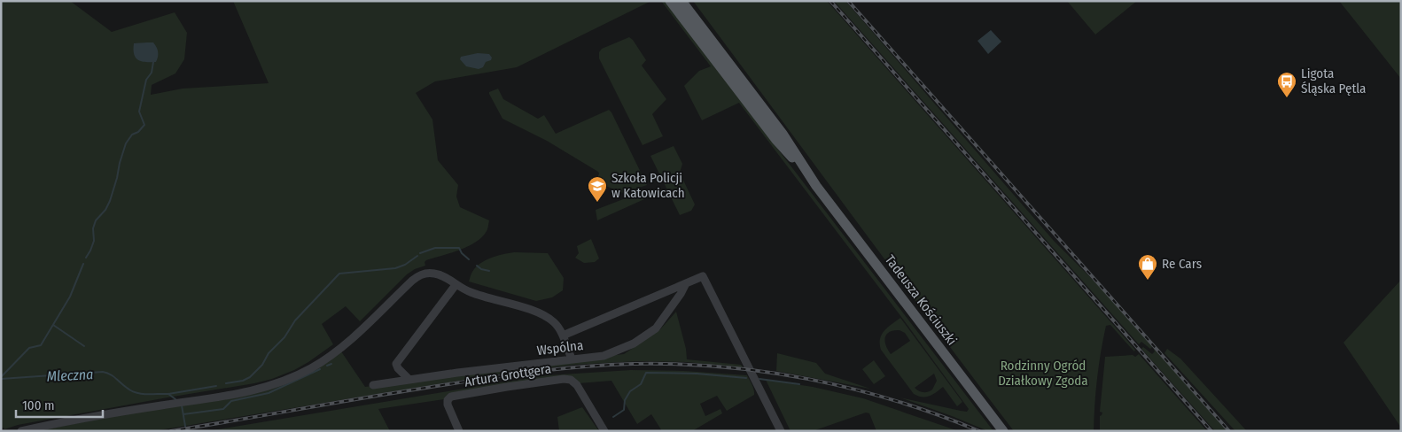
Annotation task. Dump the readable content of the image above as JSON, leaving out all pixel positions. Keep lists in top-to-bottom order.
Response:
{
  "streets": {
    "main road": ["Tadeusza Kościuszki"],
    "street": ["Wspólna", "Artura Grottgera"]
  },
  "water": ["Mleczna"],
  "parks": ["Rodzinny Ogród Działkowy Zgoda"],
  "places": {
    "bus stop": ["Ligota Śląska Pętla"],
    "school or university": ["Szkoła Policji w Katowicach"],
    "shop": ["Re Cars"]
  },
  "scale_bar": "100 m"
}
